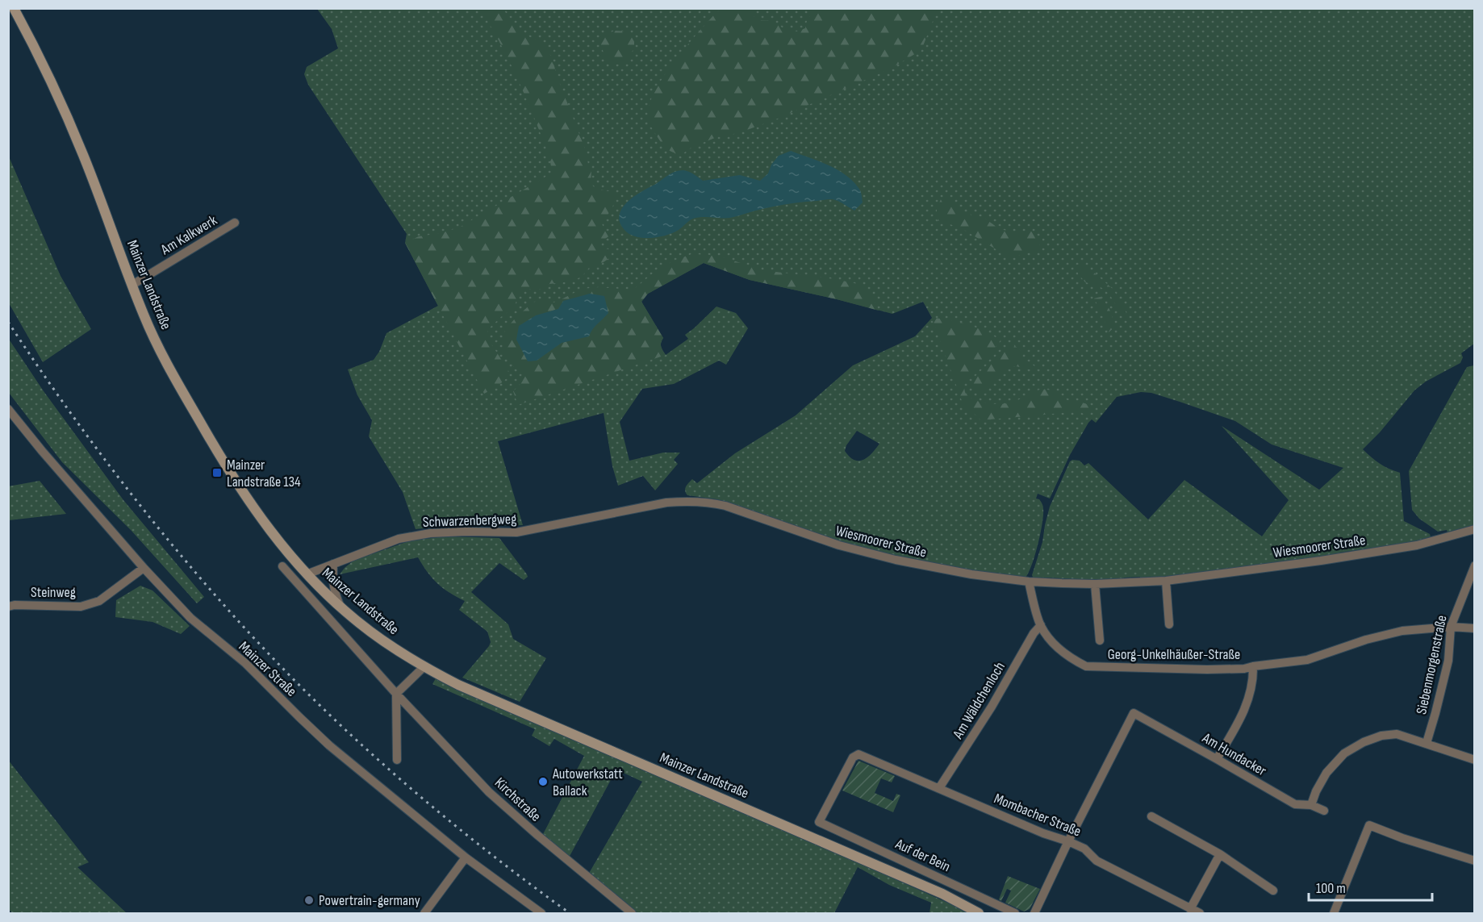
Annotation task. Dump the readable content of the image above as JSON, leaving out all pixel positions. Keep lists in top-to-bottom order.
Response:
{
  "streets": {
    "main road": ["Mainzer Landstraße"],
    "street": [
      "Am Kalkwerk",
      "Schwarzenbergweg",
      "Wiesmoorer Straße",
      "Steinweg",
      "Georg-Unkelhäußer-Straße",
      "Siebenmorgenstraße",
      "Mainzer Straße",
      "Am Wäldchenloch",
      "Am Hundacker",
      "Kirchstraße",
      "Mombacher Straße",
      "Auf der Bein"
    ]
  },
  "crossings": [
    ["Am Kalkwerk", "Mainzer Landstraße"],
    ["Mainzer Landstraße", "Schwarzenbergweg"],
    ["Schwarzenbergweg", "Wiesmoorer Straße"],
    ["Wiesmoorer Straße", "Georg-Unkelhäußer-Straße"],
    ["Steinweg", "Mainzer Straße"],
    ["Georg-Unkelhäußer-Straße", "Siebenmorgenstraße"],
    ["Georg-Unkelhäußer-Straße", "Am Wäldchenloch"],
    ["Am Wäldchenloch", "Mombacher Straße"],
    ["Am Hundacker", "Mombacher Straße"],
    ["Mombacher Straße", "Auf der Bein"]
  ],
  "places": {
    "transit": ["Mainzer Landstraße 134"],
    "other": ["Autowerkstatt Ballack", "Powertrain-germany"]
  },
  "scale_bar": "100 m"
}
